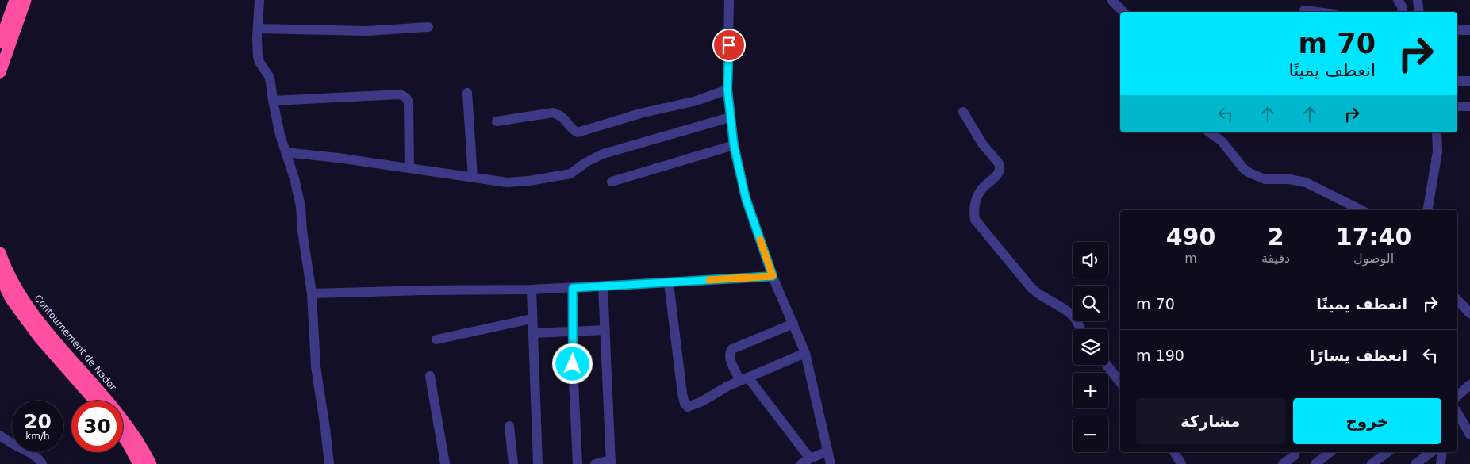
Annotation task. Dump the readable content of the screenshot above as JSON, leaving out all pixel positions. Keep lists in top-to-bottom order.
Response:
{
  "streets": {
    "highway": ["Contournement de Nador"]
  },
  "page": {
    "turn": ["70 m", "انعطف يمينًا"],
    "eta": [
      "17:40",
      "الوصول",
      "2",
      "دقيقة",
      "490",
      "m"
    ],
    "map_buttons": ["+", "−"],
    "list": [
      {
        "name": "انعطف يمينًا",
        "value": "70 m"
      },
      {
        "name": "انعطف يسارًا",
        "value": "190 m"
      }
    ],
    "buttons": ["خروج", "مشاركة"],
    "speed": "20 km/h",
    "limit": "30"
  }
}
